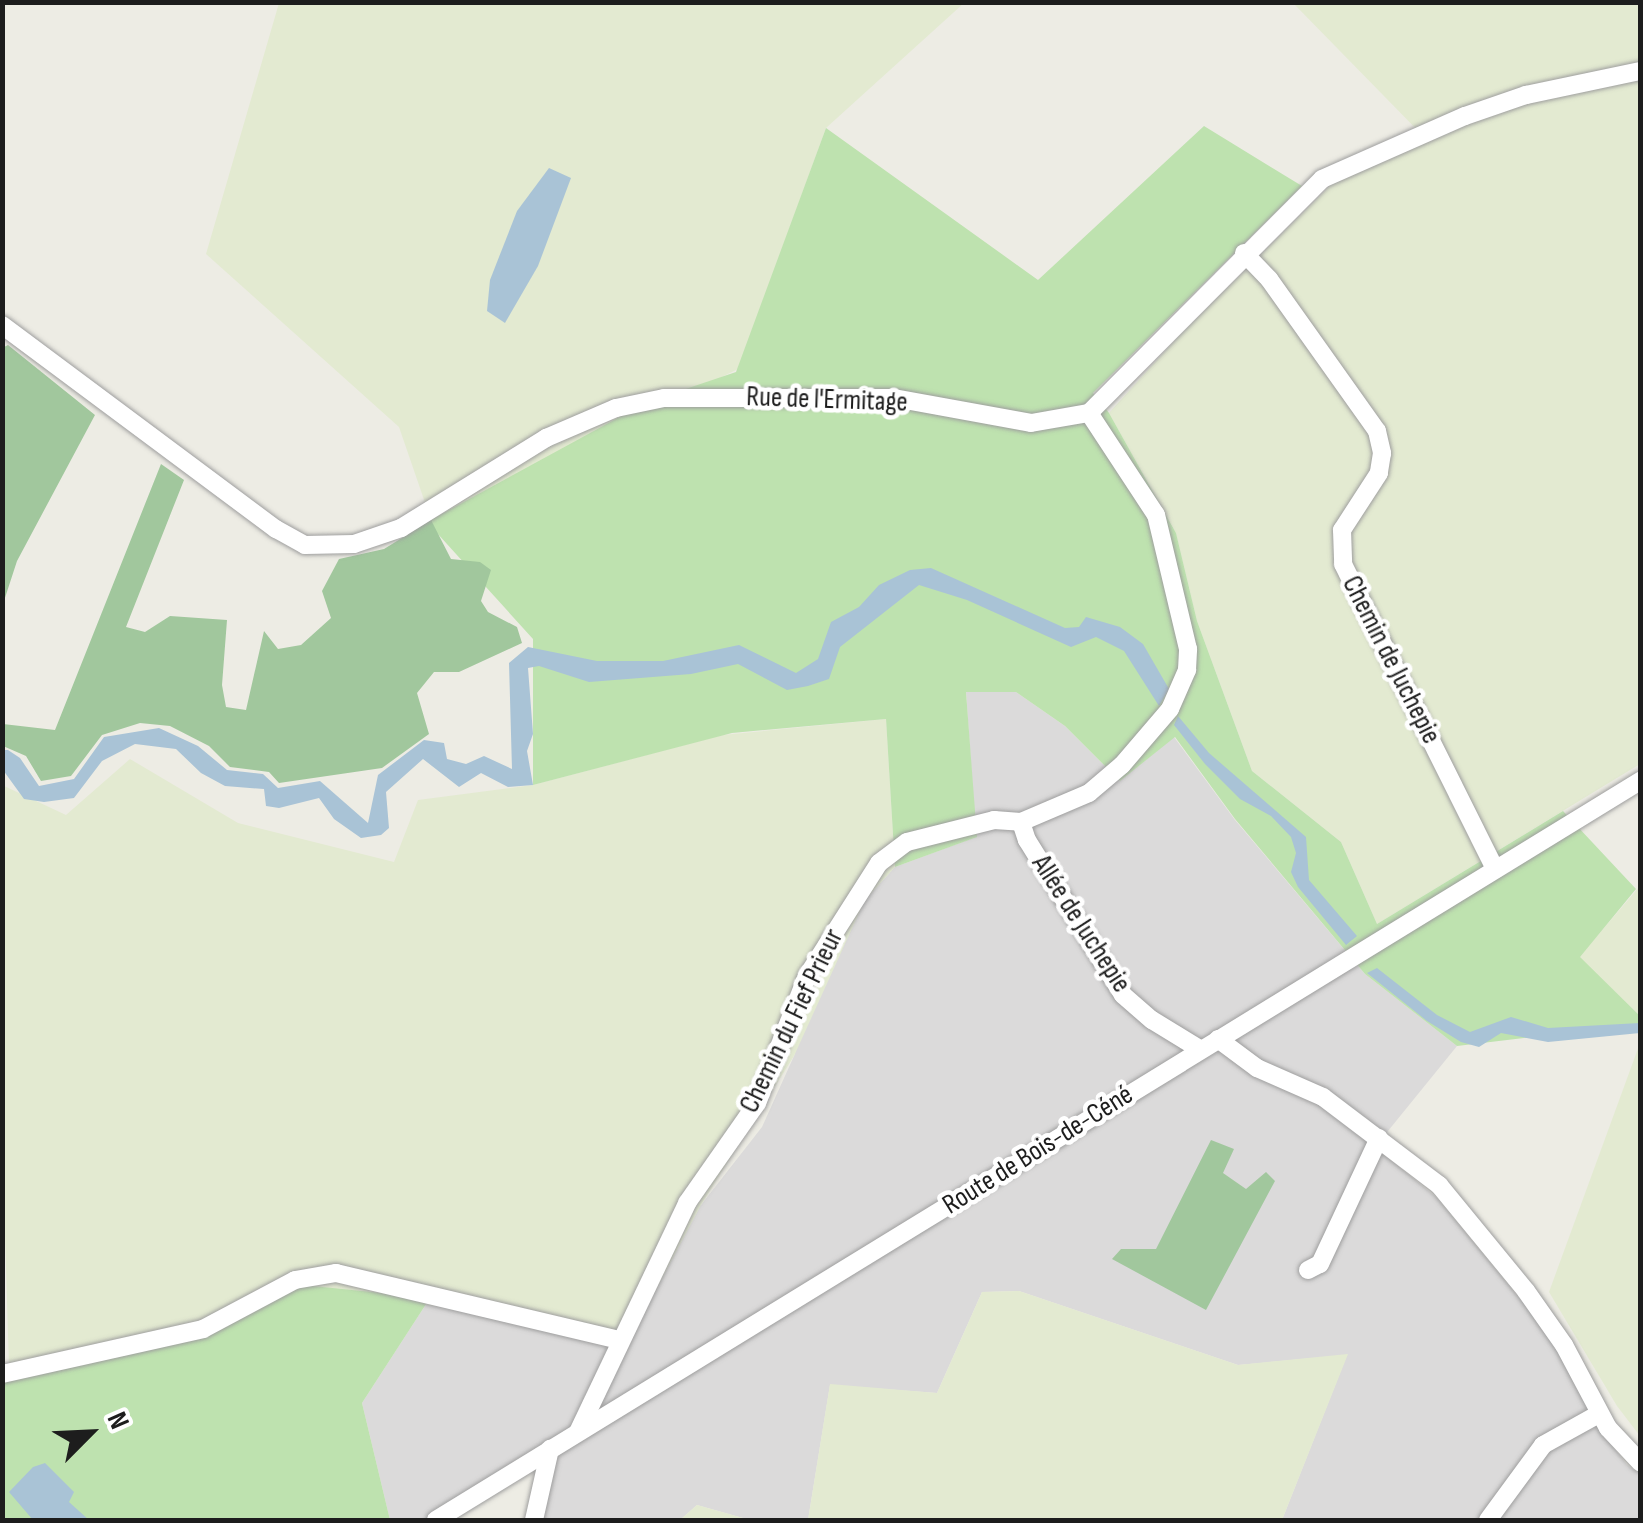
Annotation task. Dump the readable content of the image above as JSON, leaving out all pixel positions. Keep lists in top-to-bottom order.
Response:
{
  "streets": {
    "street": [
      "Rue de l'Ermitage",
      "Chemin de Juchepie",
      "Allée de Juchepie",
      "Chemin du Fief Prieur",
      "Route de Bois-de-Céné"
    ]
  },
  "crossings": [
    ["Rue de l'Ermitage", "Chemin du Fief Prieur"],
    ["Chemin de Juchepie", "Route de Bois-de-Céné"],
    ["Allée de Juchepie", "Chemin du Fief Prieur"],
    ["Allée de Juchepie", "Route de Bois-de-Céné"],
    ["Chemin du Fief Prieur", "Route de Bois-de-Céné"]
  ],
  "north": "top right"
}
